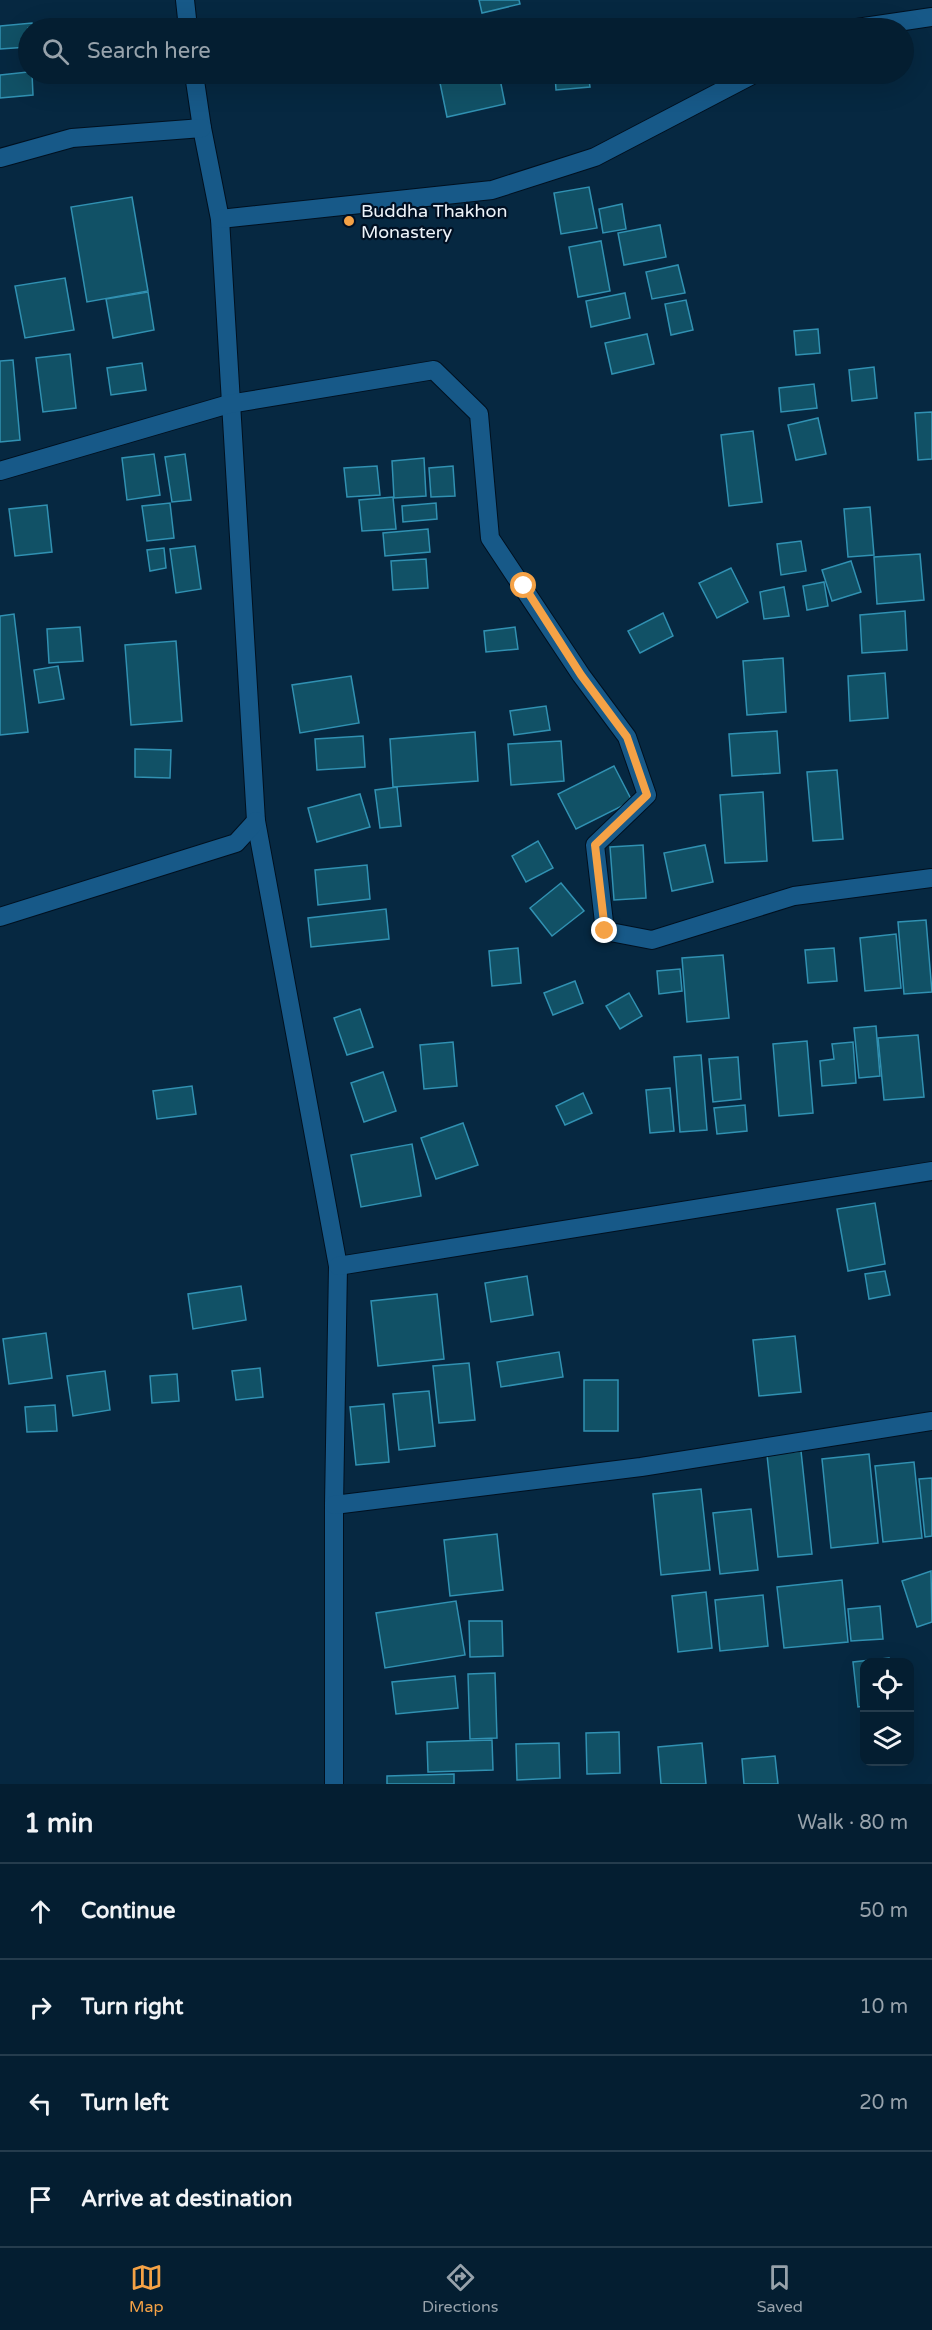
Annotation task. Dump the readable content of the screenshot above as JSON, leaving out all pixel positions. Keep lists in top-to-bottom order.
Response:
{
  "places": ["Buddha Thakhon Monastery"],
  "page": {
    "search": "Search here",
    "heading": ["1 min", "Walk · 80 m"],
    "list": [
      ["Continue", "50 m"],
      ["Turn right", "10 m"],
      ["Turn left", "20 m"],
      "Arrive at destination"
    ],
    "nav": ["Map", "Directions", "Saved"]
  }
}
